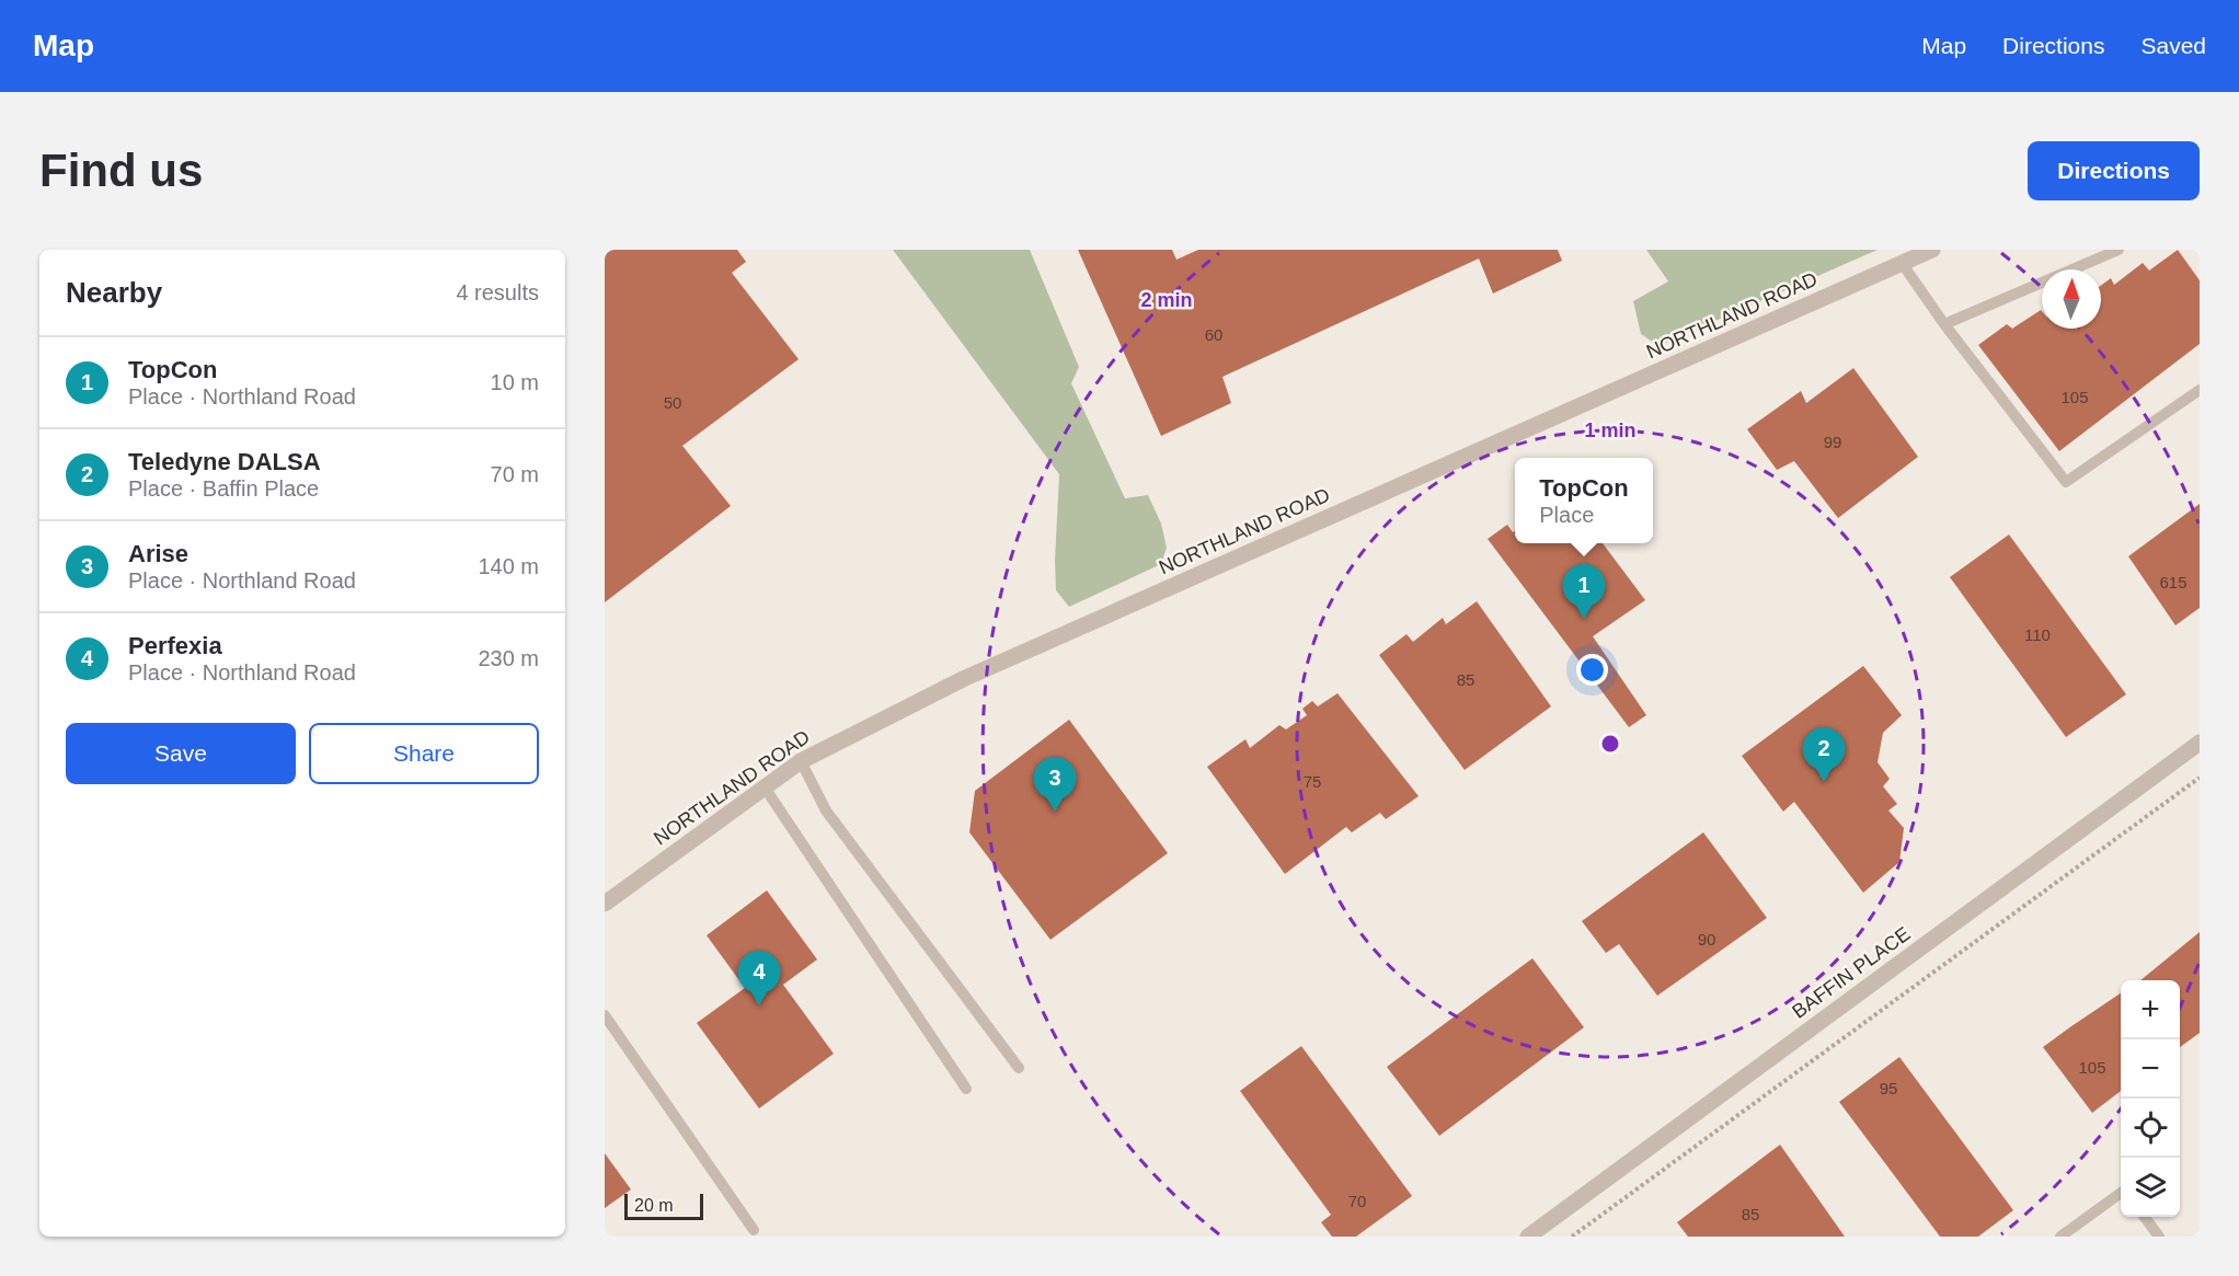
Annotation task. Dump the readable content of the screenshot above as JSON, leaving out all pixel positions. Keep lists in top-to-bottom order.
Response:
{
  "streets": {
    "street": ["NORTHLAND ROAD", "BAFFIN PLACE"]
  },
  "house_numbers": [
    "60",
    "105",
    "50",
    "99",
    "615",
    "110",
    "85",
    "75",
    "90",
    "105",
    "95",
    "70",
    "85"
  ],
  "scale_bar": "20 m",
  "north": "top",
  "page": {
    "header": "Map",
    "nav": ["Map", "Directions", "Saved"],
    "buttons": [
      "Directions",
      ["Save", "Share"]
    ],
    "title": "Find us",
    "heading": ["Nearby", "4 results"],
    "list": [
      {
        "mark": "1",
        "name": "TopCon",
        "note": "Place · Northland Road",
        "value": "10 m"
      },
      {
        "mark": "2",
        "name": "Teledyne DALSA",
        "note": "Place · Baffin Place",
        "value": "70 m"
      },
      {
        "mark": "3",
        "name": "Arise",
        "note": "Place · Northland Road",
        "value": "140 m"
      },
      {
        "mark": "4",
        "name": "Perfexia",
        "note": "Place · Northland Road",
        "value": "230 m"
      }
    ],
    "popup": ["TopCon", "Place"],
    "pins": [
      "1",
      "2",
      "3",
      "4"
    ],
    "map_buttons": ["+", "−"],
    "scale": "20 m"
  },
  "rings": ["2 min", "1 min"]
}
